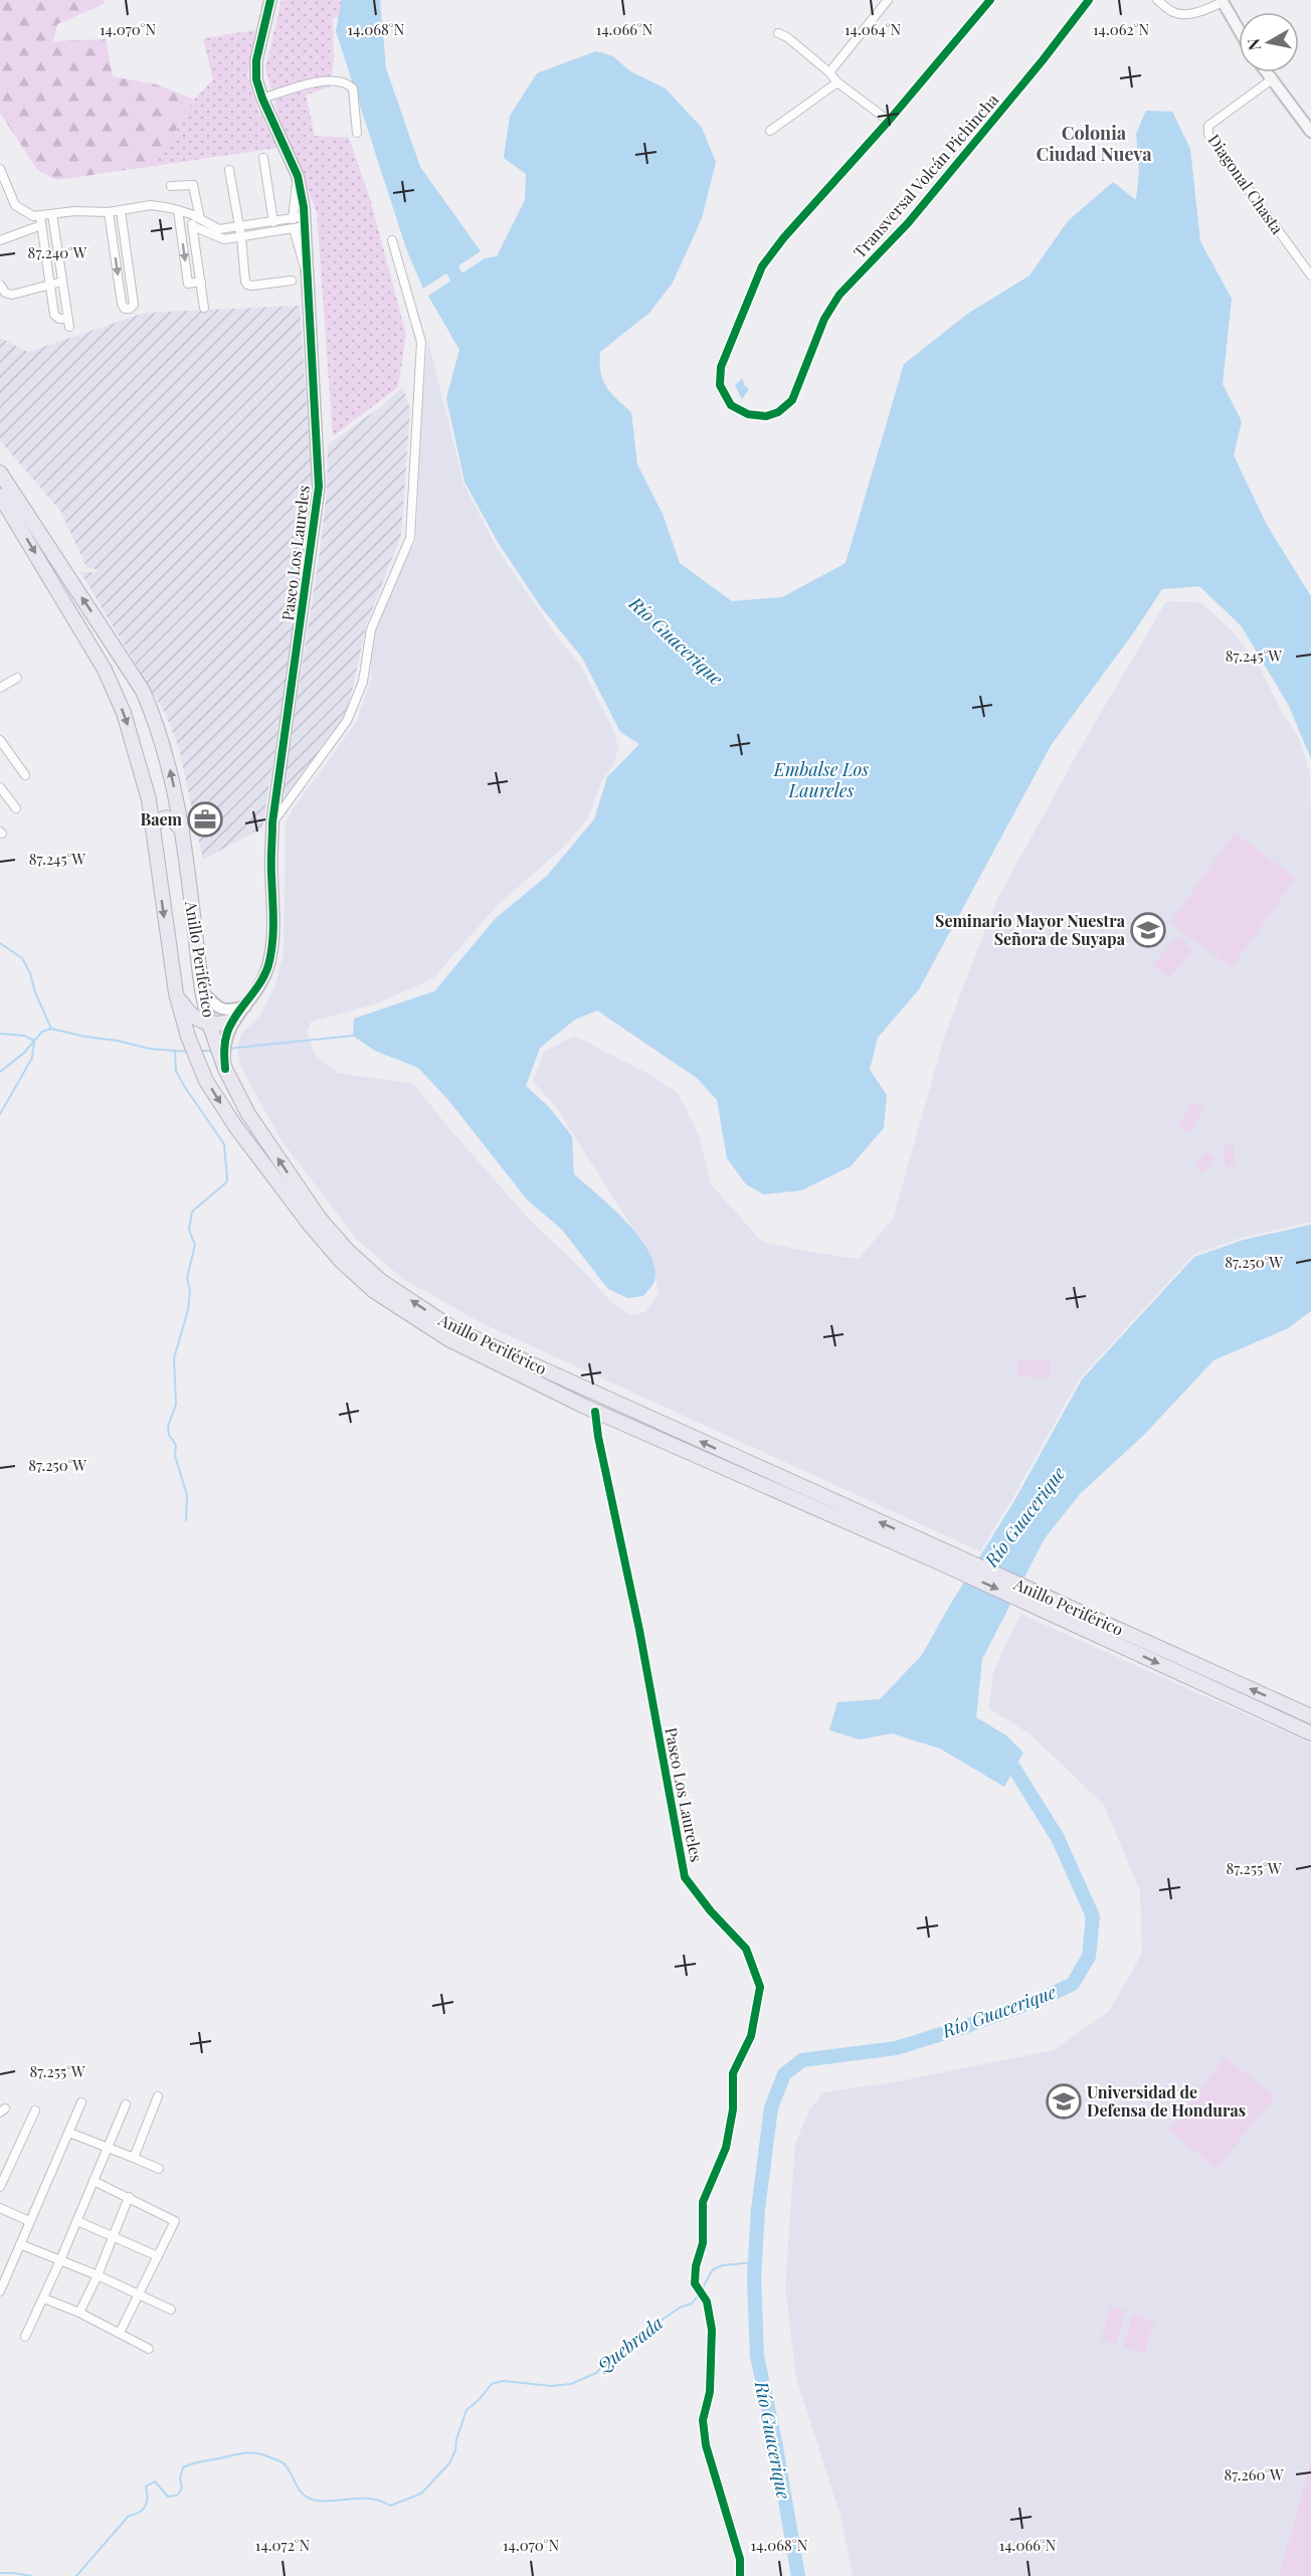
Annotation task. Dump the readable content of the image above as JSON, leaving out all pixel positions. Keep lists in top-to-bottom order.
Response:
{
  "streets": {
    "highway": ["Anillo Periférico"],
    "street": ["Transversal Volcán Pichincha", "Diagonal Chasta", "Paseo Los Laureles"]
  },
  "crossings": [
    ["Paseo Los Laureles", "Anillo Periférico"]
  ],
  "districts": ["Colonia Ciudad Nueva"],
  "water": ["Río Guacerique", "Embalse Los Laureles", "Quebrada"],
  "places": {
    "office": ["Baem"],
    "school or university": ["Seminario Mayor Nuestra Señora de Suyapa", "Universidad de Defensa de Honduras"]
  },
  "north": "left",
  "coordinates": [
    "14.062°N",
    "14.070°N",
    "14.068°N",
    "14.066°N",
    "14.064°N",
    "87.240°W",
    "87.245°W",
    "87.250°W",
    "87.255°W",
    "87.260°W",
    "14.072°N"
  ]
}
